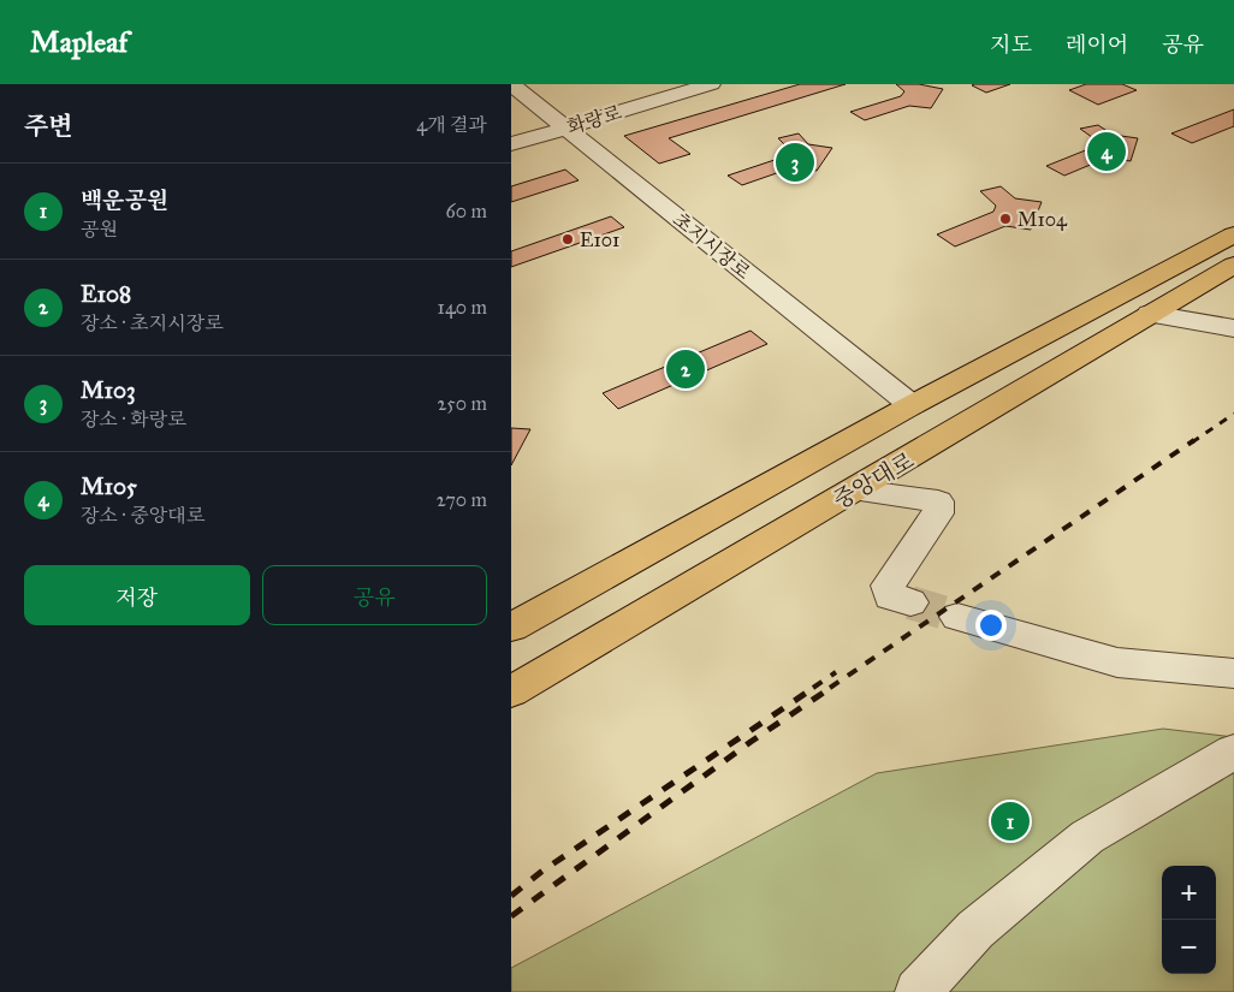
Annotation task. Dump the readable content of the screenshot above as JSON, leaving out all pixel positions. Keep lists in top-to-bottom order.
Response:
{
  "streets": {
    "main road": ["중앙대로"],
    "street": ["화랑로", "초지시장로"]
  },
  "crossings": [
    ["화랑로", "초지시장로"],
    ["초지시장로", "중앙대로"]
  ],
  "places": ["M104", "E101"],
  "page": {
    "header": "Mapleaf",
    "nav": ["지도", "레이어", "공유"],
    "heading": ["주변", "4개 결과"],
    "pins": [
      "4",
      "3",
      "2",
      "1"
    ],
    "list": [
      {
        "mark": "1",
        "name": "백운공원",
        "note": "공원",
        "value": "60 m"
      },
      {
        "mark": "2",
        "name": "E108",
        "note": "장소 · 초지시장로",
        "value": "140 m"
      },
      {
        "mark": "3",
        "name": "M103",
        "note": "장소 · 화랑로",
        "value": "250 m"
      },
      {
        "mark": "4",
        "name": "M105",
        "note": "장소 · 중앙대로",
        "value": "270 m"
      }
    ],
    "buttons": ["저장", "공유"],
    "map_buttons": ["+", "−"]
  }
}
